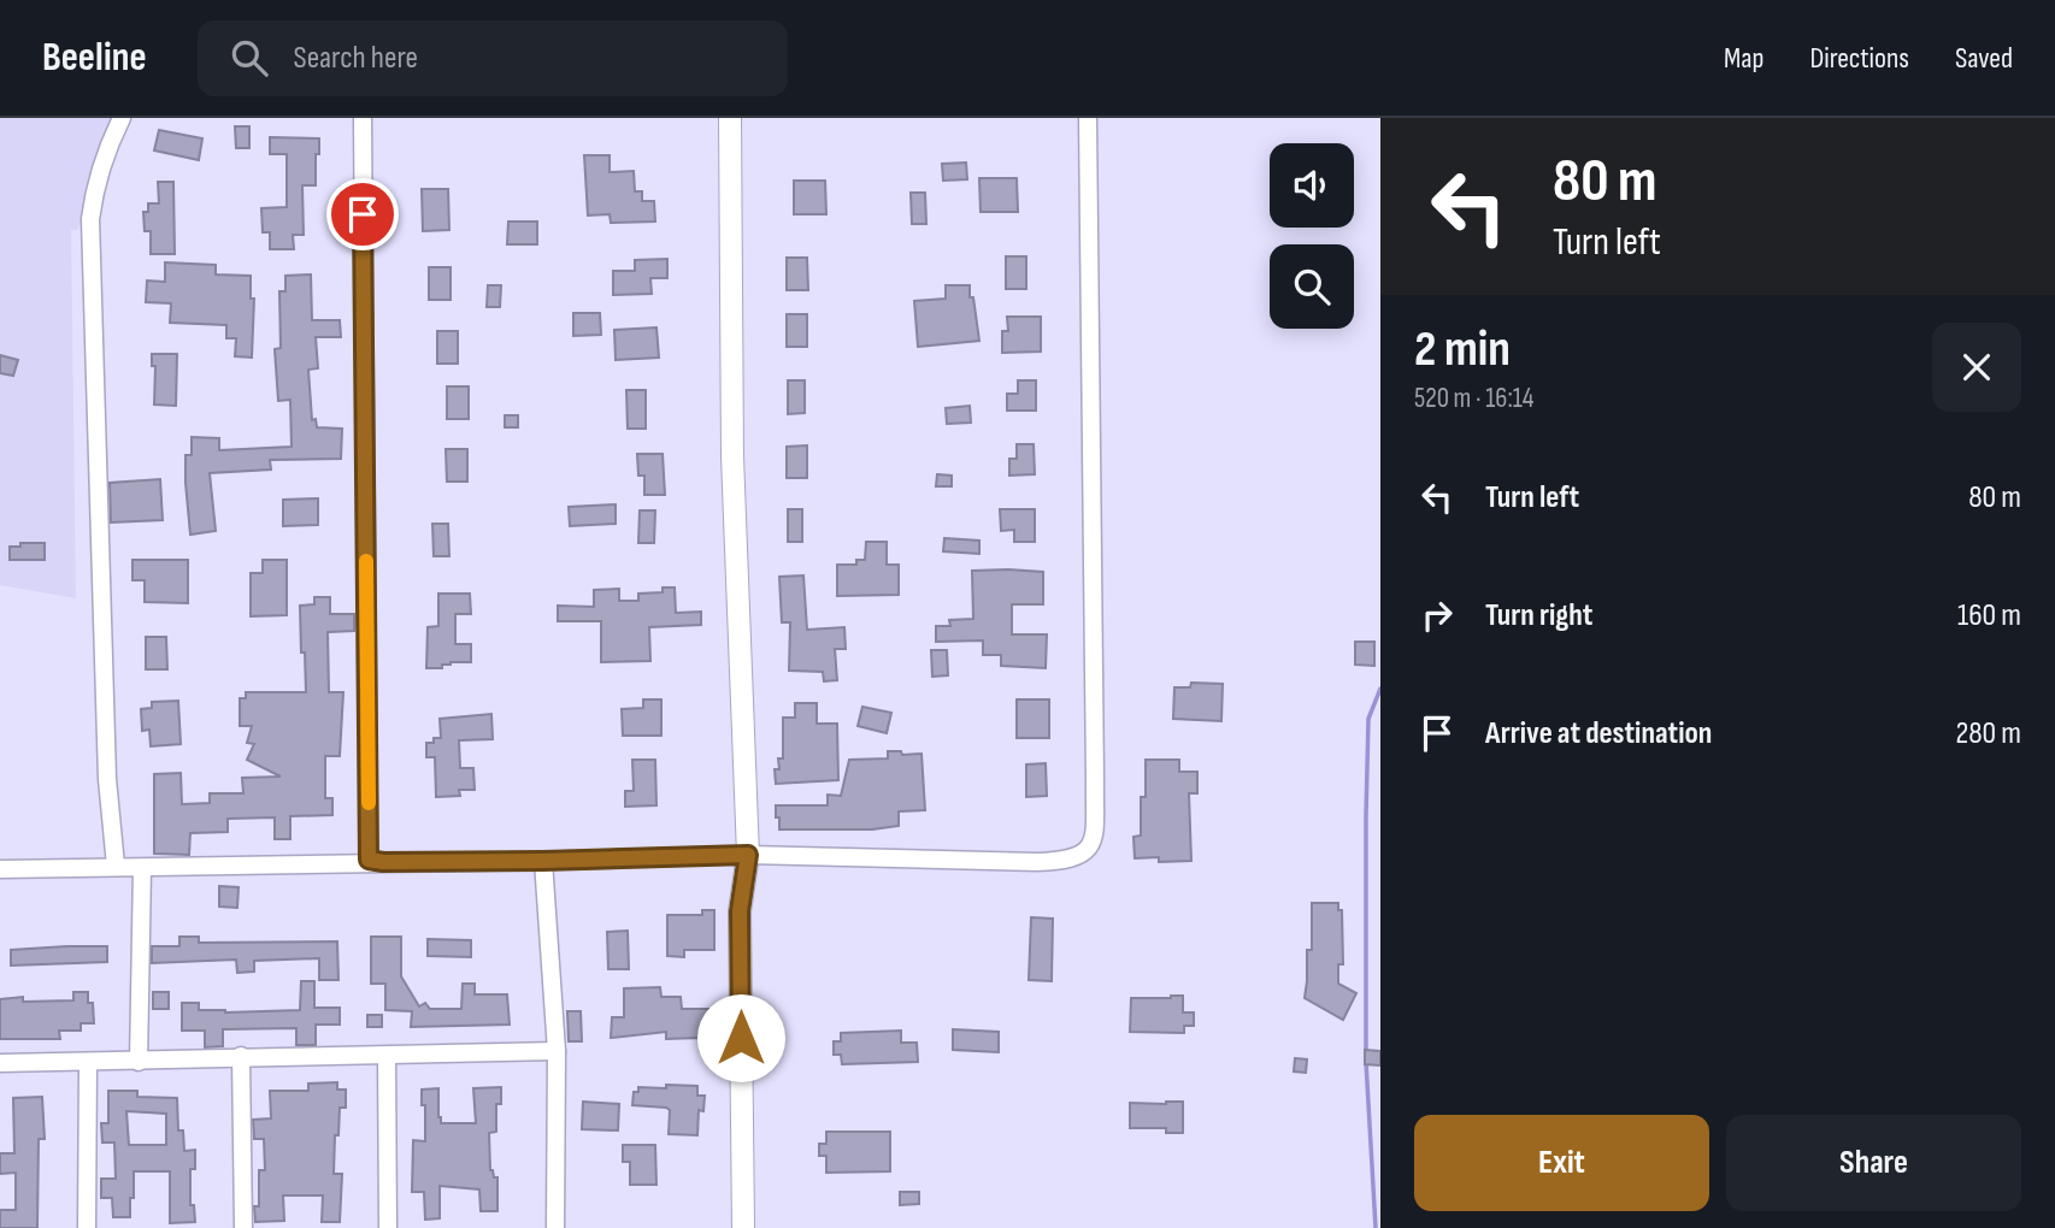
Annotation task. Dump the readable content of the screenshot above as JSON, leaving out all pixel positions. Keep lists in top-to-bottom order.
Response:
{
  "page": {
    "header": "Beeline",
    "search": "Search here",
    "nav": ["Map", "Directions", "Saved"],
    "turn": ["80 m", "Turn left"],
    "heading": ["2 min", "520 m · 16:14"],
    "list": [
      {
        "name": "Turn left",
        "value": "80 m"
      },
      {
        "name": "Turn right",
        "value": "160 m"
      },
      {
        "name": "Arrive at destination",
        "value": "280 m"
      }
    ],
    "buttons": ["Exit", "Share"]
  }
}
